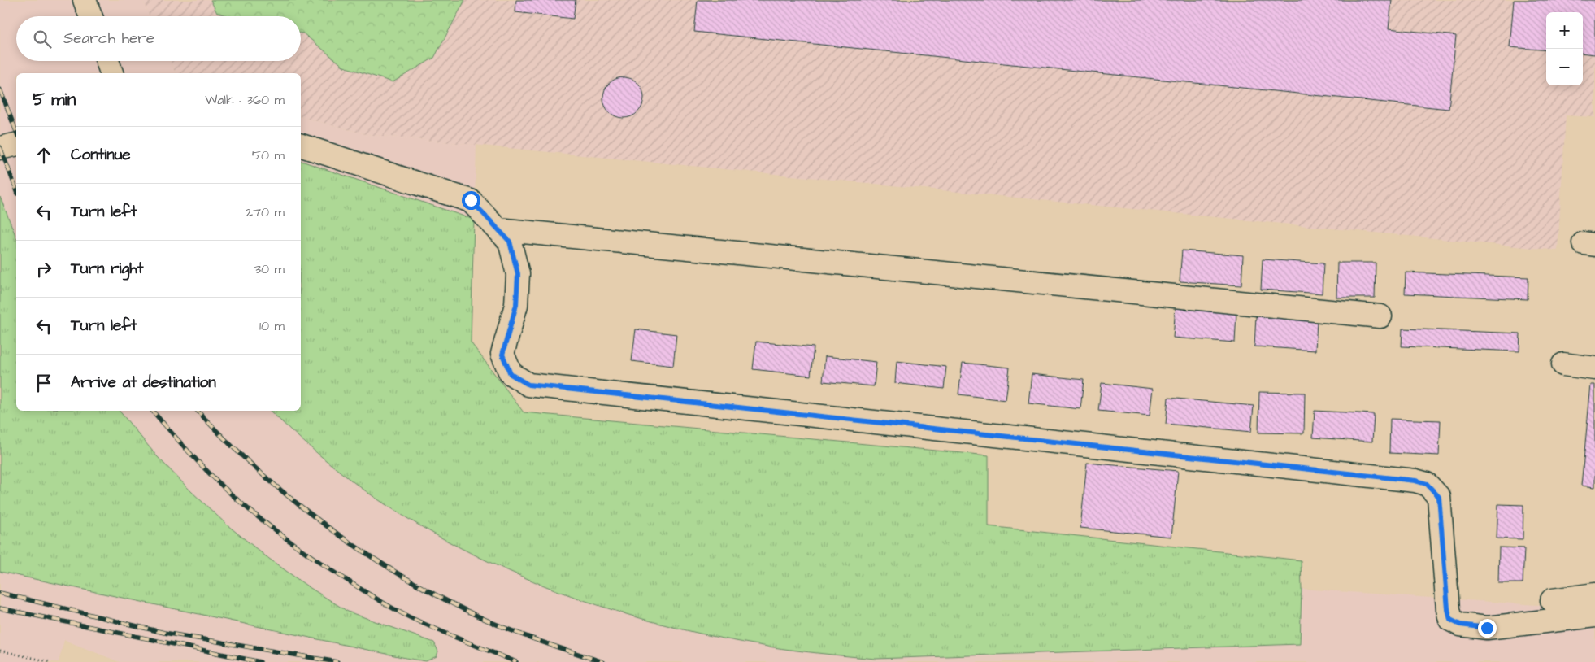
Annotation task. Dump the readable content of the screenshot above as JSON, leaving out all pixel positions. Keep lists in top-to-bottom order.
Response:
{
  "page": {
    "map_buttons": ["+", "−"],
    "search": "Search here",
    "heading": ["5 min", "Walk · 360 m"],
    "list": [
      ["Continue", "50 m"],
      ["Turn left", "270 m"],
      ["Turn right", "30 m"],
      ["Turn left", "10 m"],
      "Arrive at destination"
    ]
  }
}
